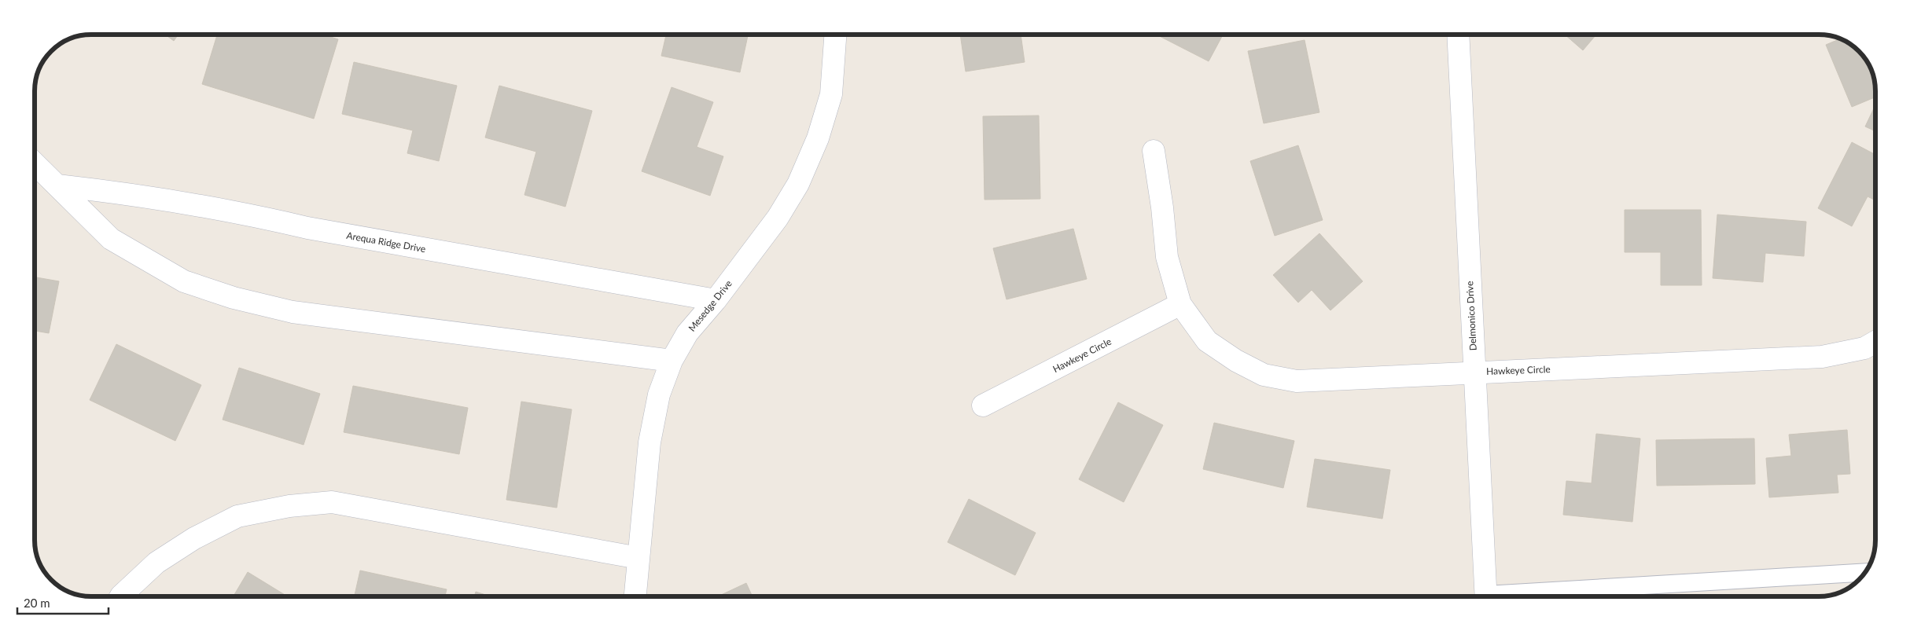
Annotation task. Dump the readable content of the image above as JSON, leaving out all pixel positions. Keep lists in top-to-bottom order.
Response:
{
  "streets": {
    "street": [
      "Arequa Ridge Drive",
      "Mesedge Drive",
      "Delmonico Drive",
      "Hawkeye Circle"
    ]
  },
  "crossings": [
    ["Arequa Ridge Drive", "Mesedge Drive"],
    ["Delmonico Drive", "Hawkeye Circle"]
  ],
  "scale_bar": "20 m"
}
